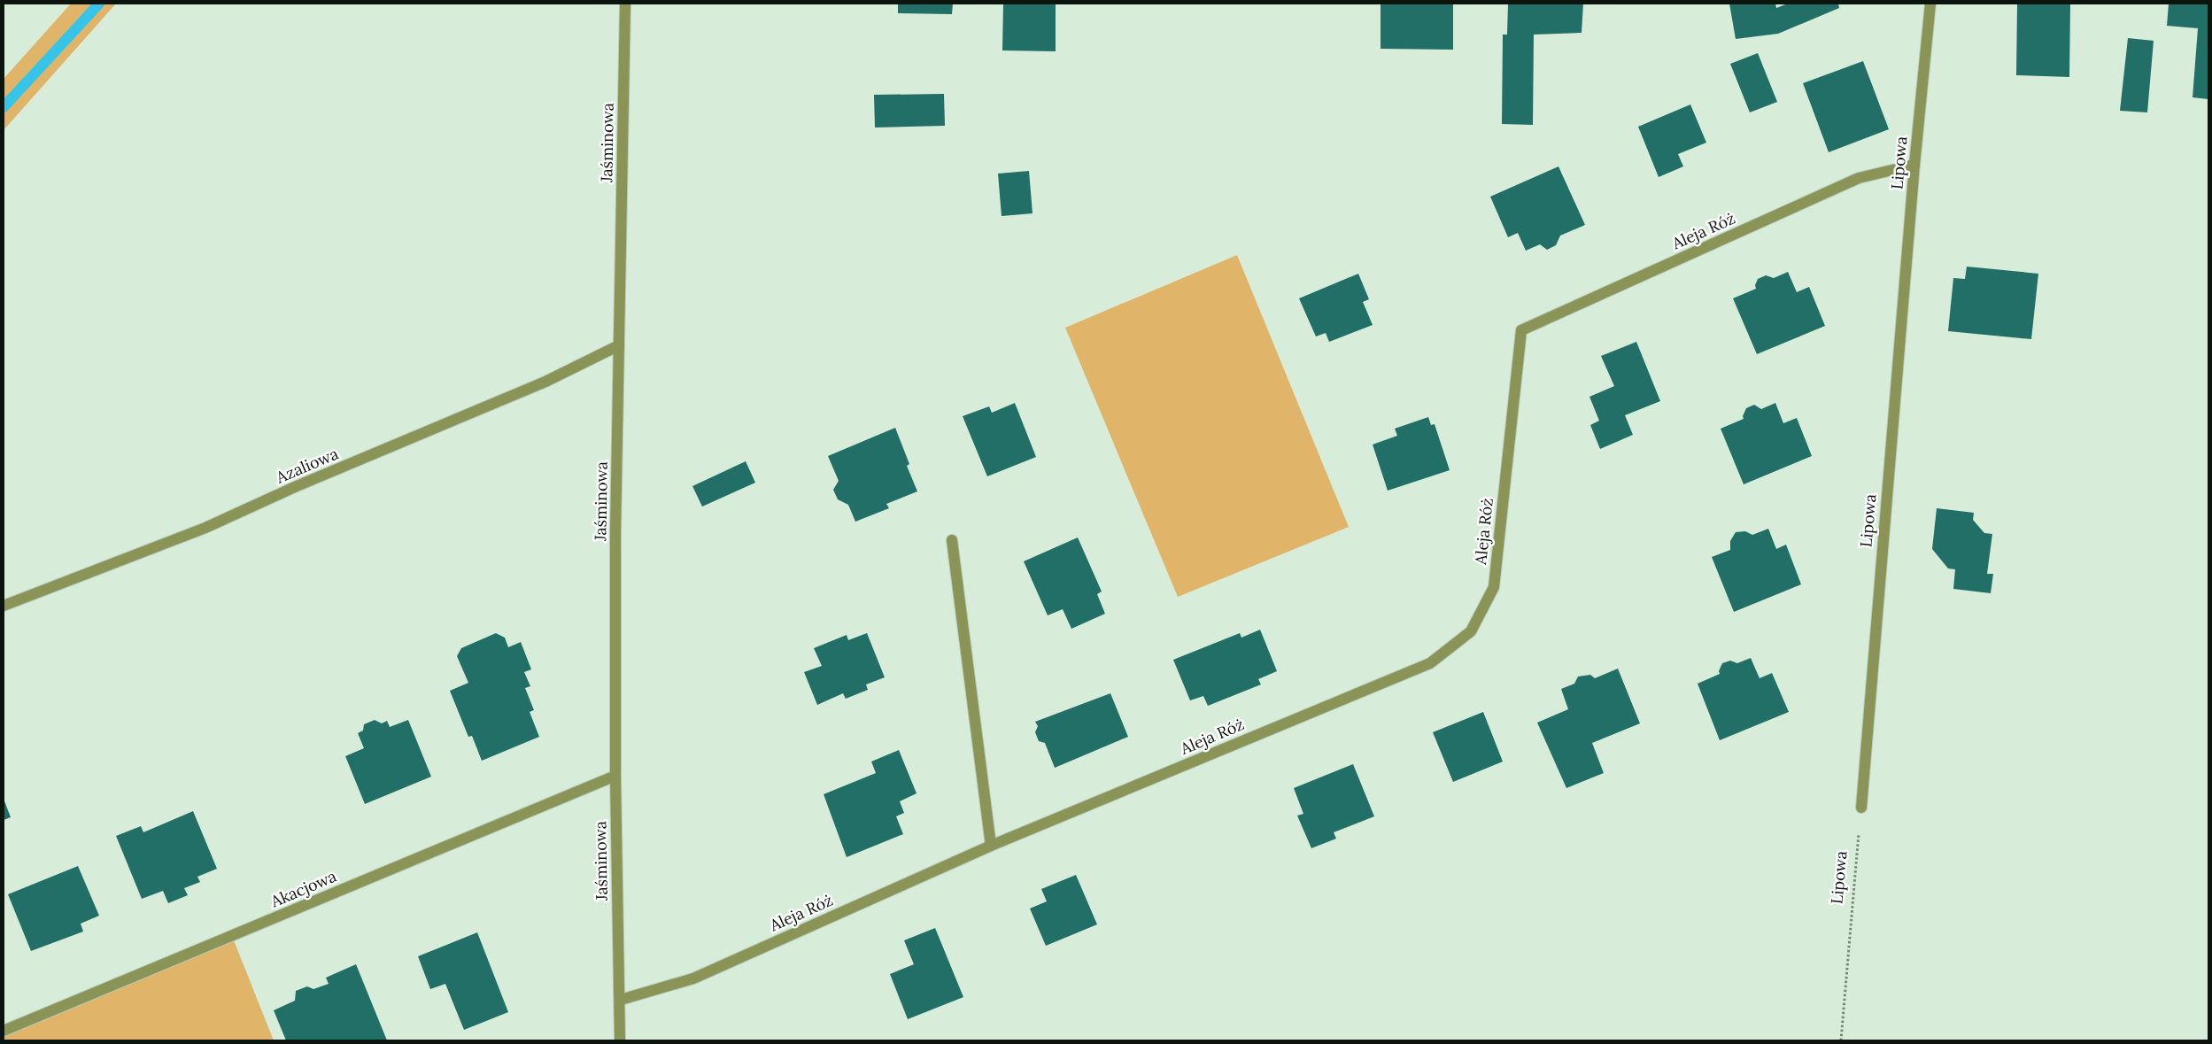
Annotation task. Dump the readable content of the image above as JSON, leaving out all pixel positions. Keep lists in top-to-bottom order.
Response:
{
  "streets": {
    "street": [
      "Jaśminowa",
      "Lipowa",
      "Aleja Róż",
      "Azaliowa",
      "Akacjowa"
    ]
  },
  "crossings": [
    ["Jaśminowa", "Aleja Róż"],
    ["Jaśminowa", "Azaliowa"],
    ["Jaśminowa", "Akacjowa"],
    ["Lipowa", "Aleja Róż"]
  ]
}
